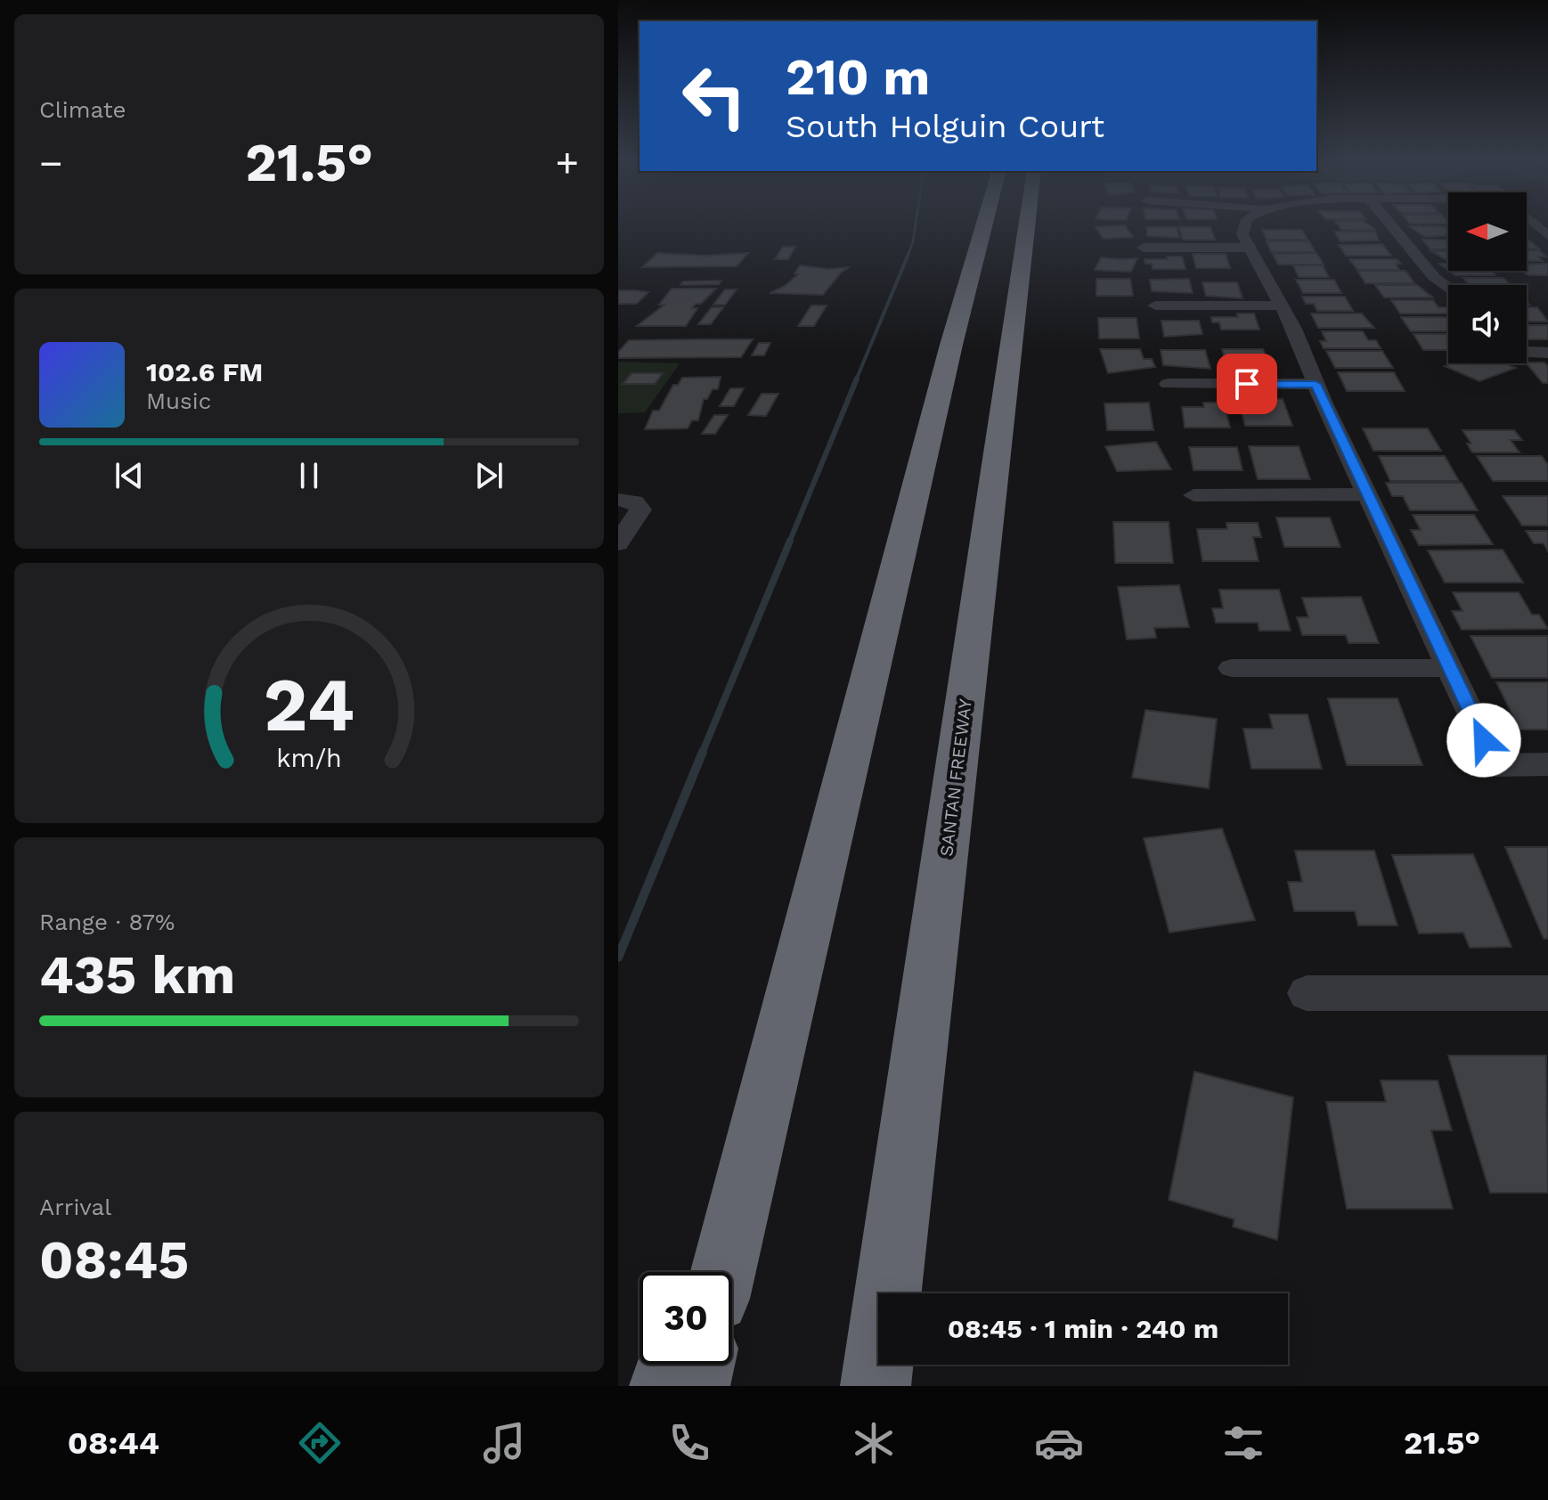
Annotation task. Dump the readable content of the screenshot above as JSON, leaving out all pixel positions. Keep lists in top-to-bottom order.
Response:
{
  "streets": {
    "highway": ["SANTAN FREEWAY"]
  },
  "north": "left",
  "page": {
    "tile": [
      "Climate",
      ["Range · 87%", "435 km"],
      ["Arrival", "08:45"]
    ],
    "turn": ["210 m", "South Holguin Court"],
    "heat": ["−", "21.5°", "+"],
    "song": ["102.6 FM", "Music"],
    "limit": "30",
    "trip": "08:45 · 1 min · 240 m",
    "tabs": ["08:44", "21.5°"],
    "gauge": ["24", "km/h"]
  }
}
